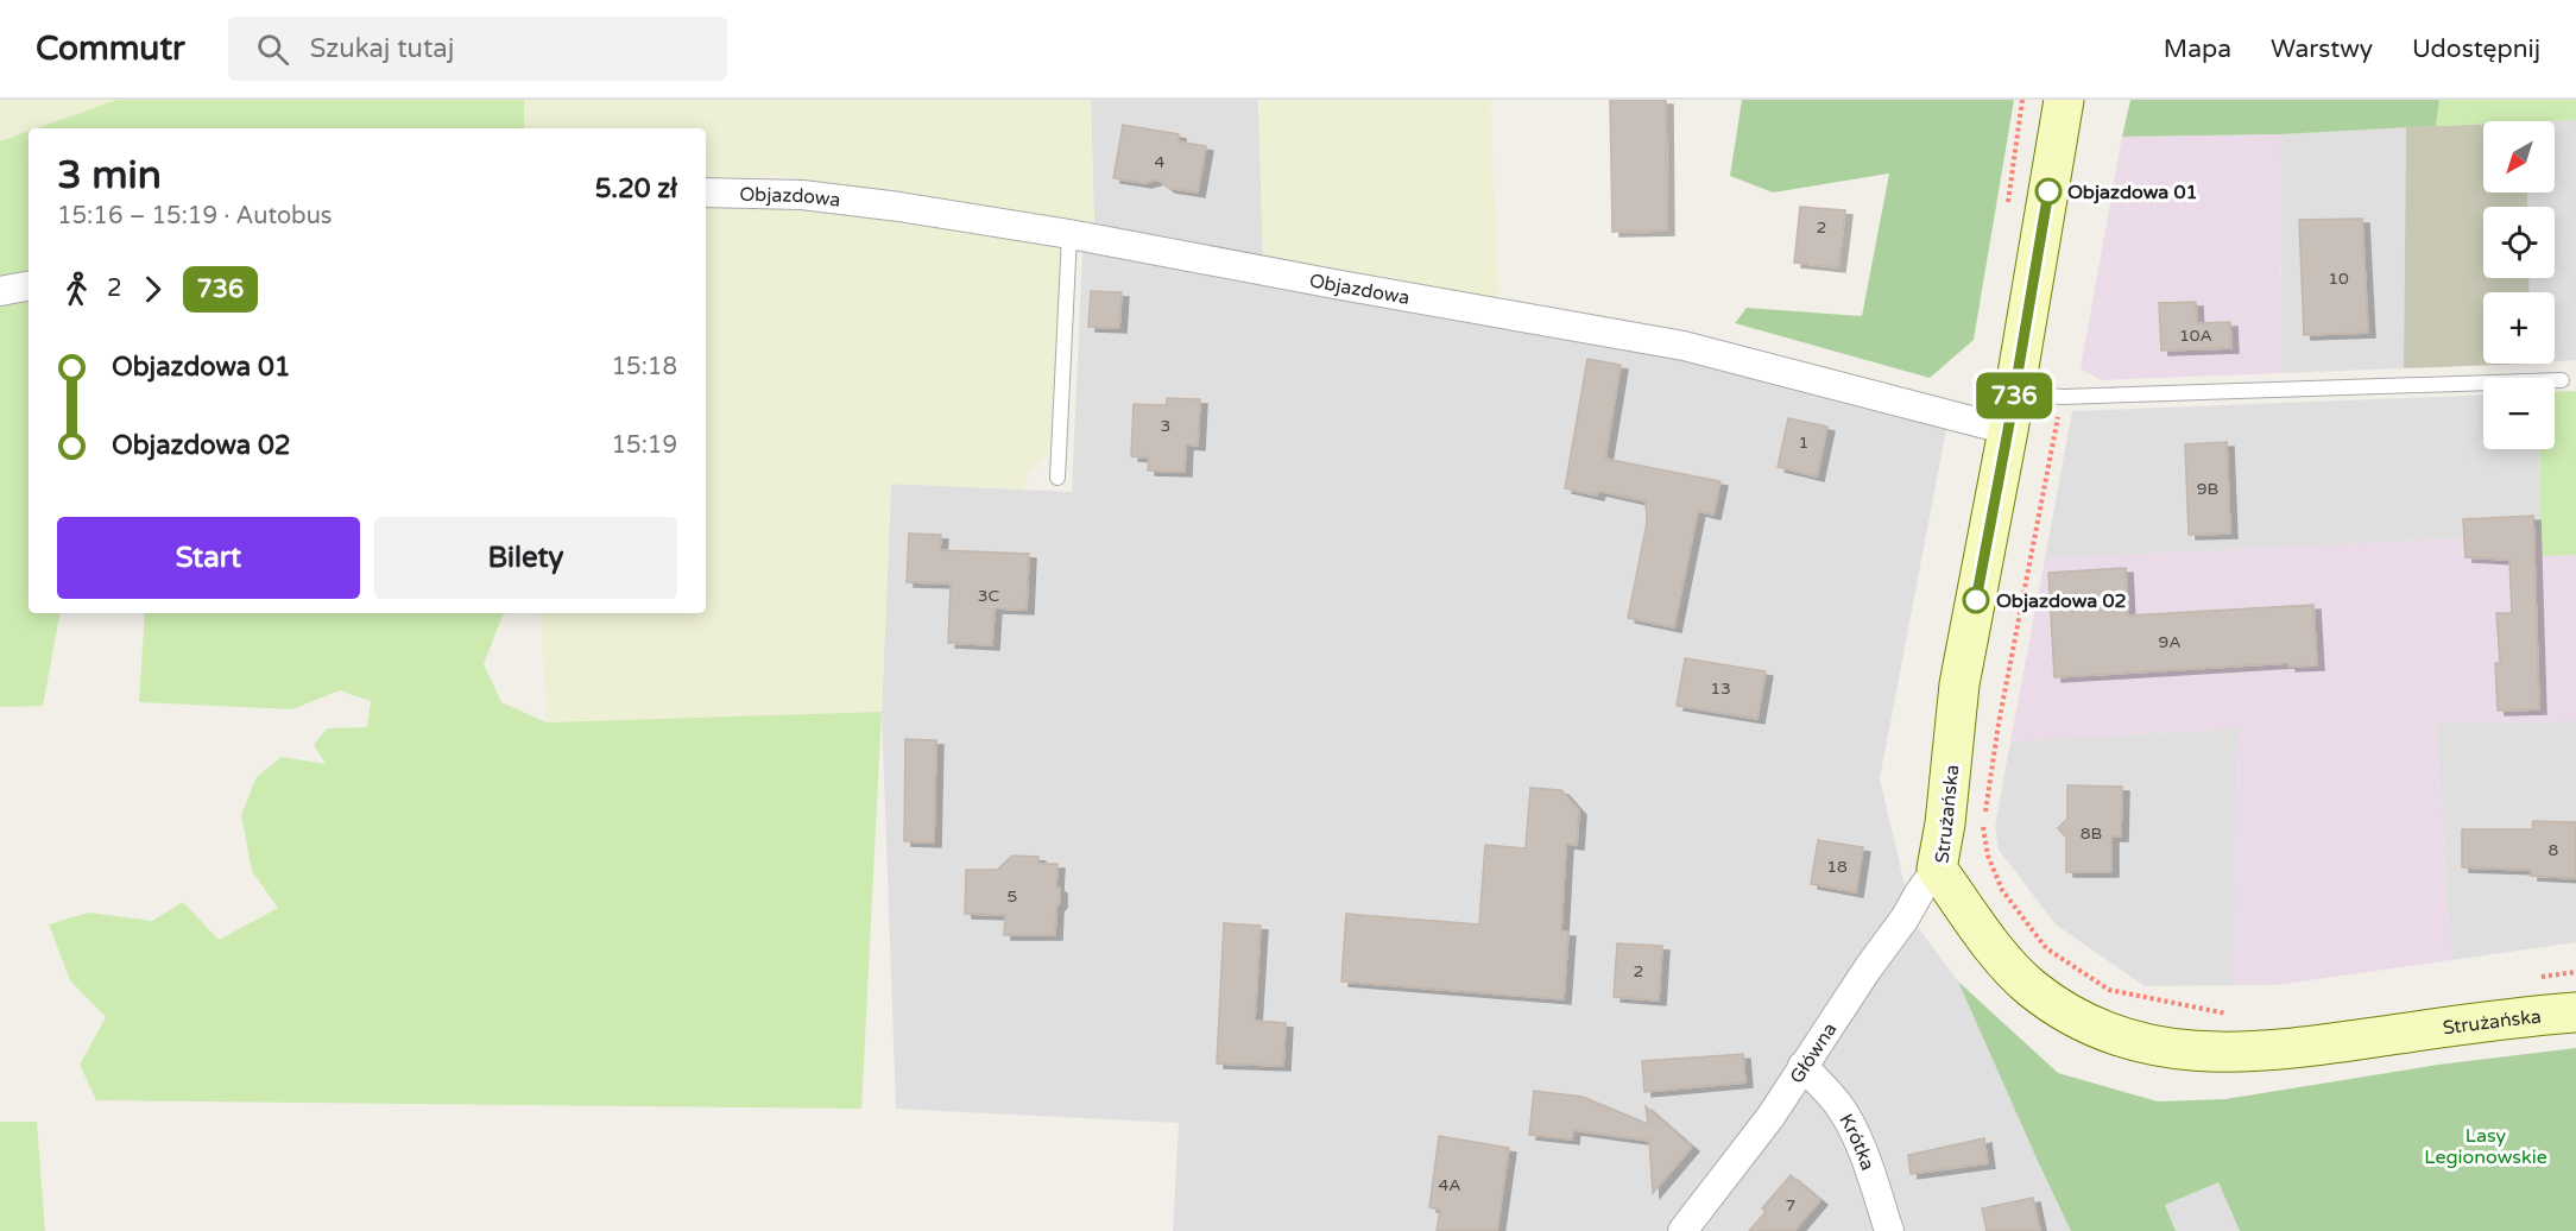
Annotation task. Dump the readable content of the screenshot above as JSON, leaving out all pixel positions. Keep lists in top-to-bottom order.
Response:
{
  "streets": {
    "main road": ["Strużańska"],
    "street": ["Objazdowa", "Główna", "Krótka"]
  },
  "crossings": [
    ["Objazdowa", "Strużańska"],
    ["Strużańska", "Główna"],
    ["Główna", "Krótka"]
  ],
  "parks": ["Lasy Legionowskie"],
  "places": ["Objazdowa 01", "Objazdowa 02"],
  "lines": ["bus line 736"],
  "house_numbers": [
    "4",
    "2",
    "10",
    "10A",
    "3",
    "1",
    "9B",
    "3C",
    "9A",
    "13",
    "8B",
    "8",
    "18",
    "5",
    "2",
    "4A",
    "7"
  ],
  "north": "bottom left",
  "page": {
    "header": "Commutr",
    "search": "Szukaj tutaj",
    "nav": ["Mapa", "Warstwy", "Udostępnij"],
    "on_map": "736",
    "map_buttons": ["+", "−"],
    "heading": ["3 min", "15:16 – 15:19 · Autobus", "5.20 zł"],
    "legs": ["2", "736"],
    "list": [
      {
        "name": "Objazdowa 01",
        "value": "15:18"
      },
      {
        "name": "Objazdowa 02",
        "value": "15:19"
      }
    ],
    "buttons": ["Start", "Bilety"]
  }
}
